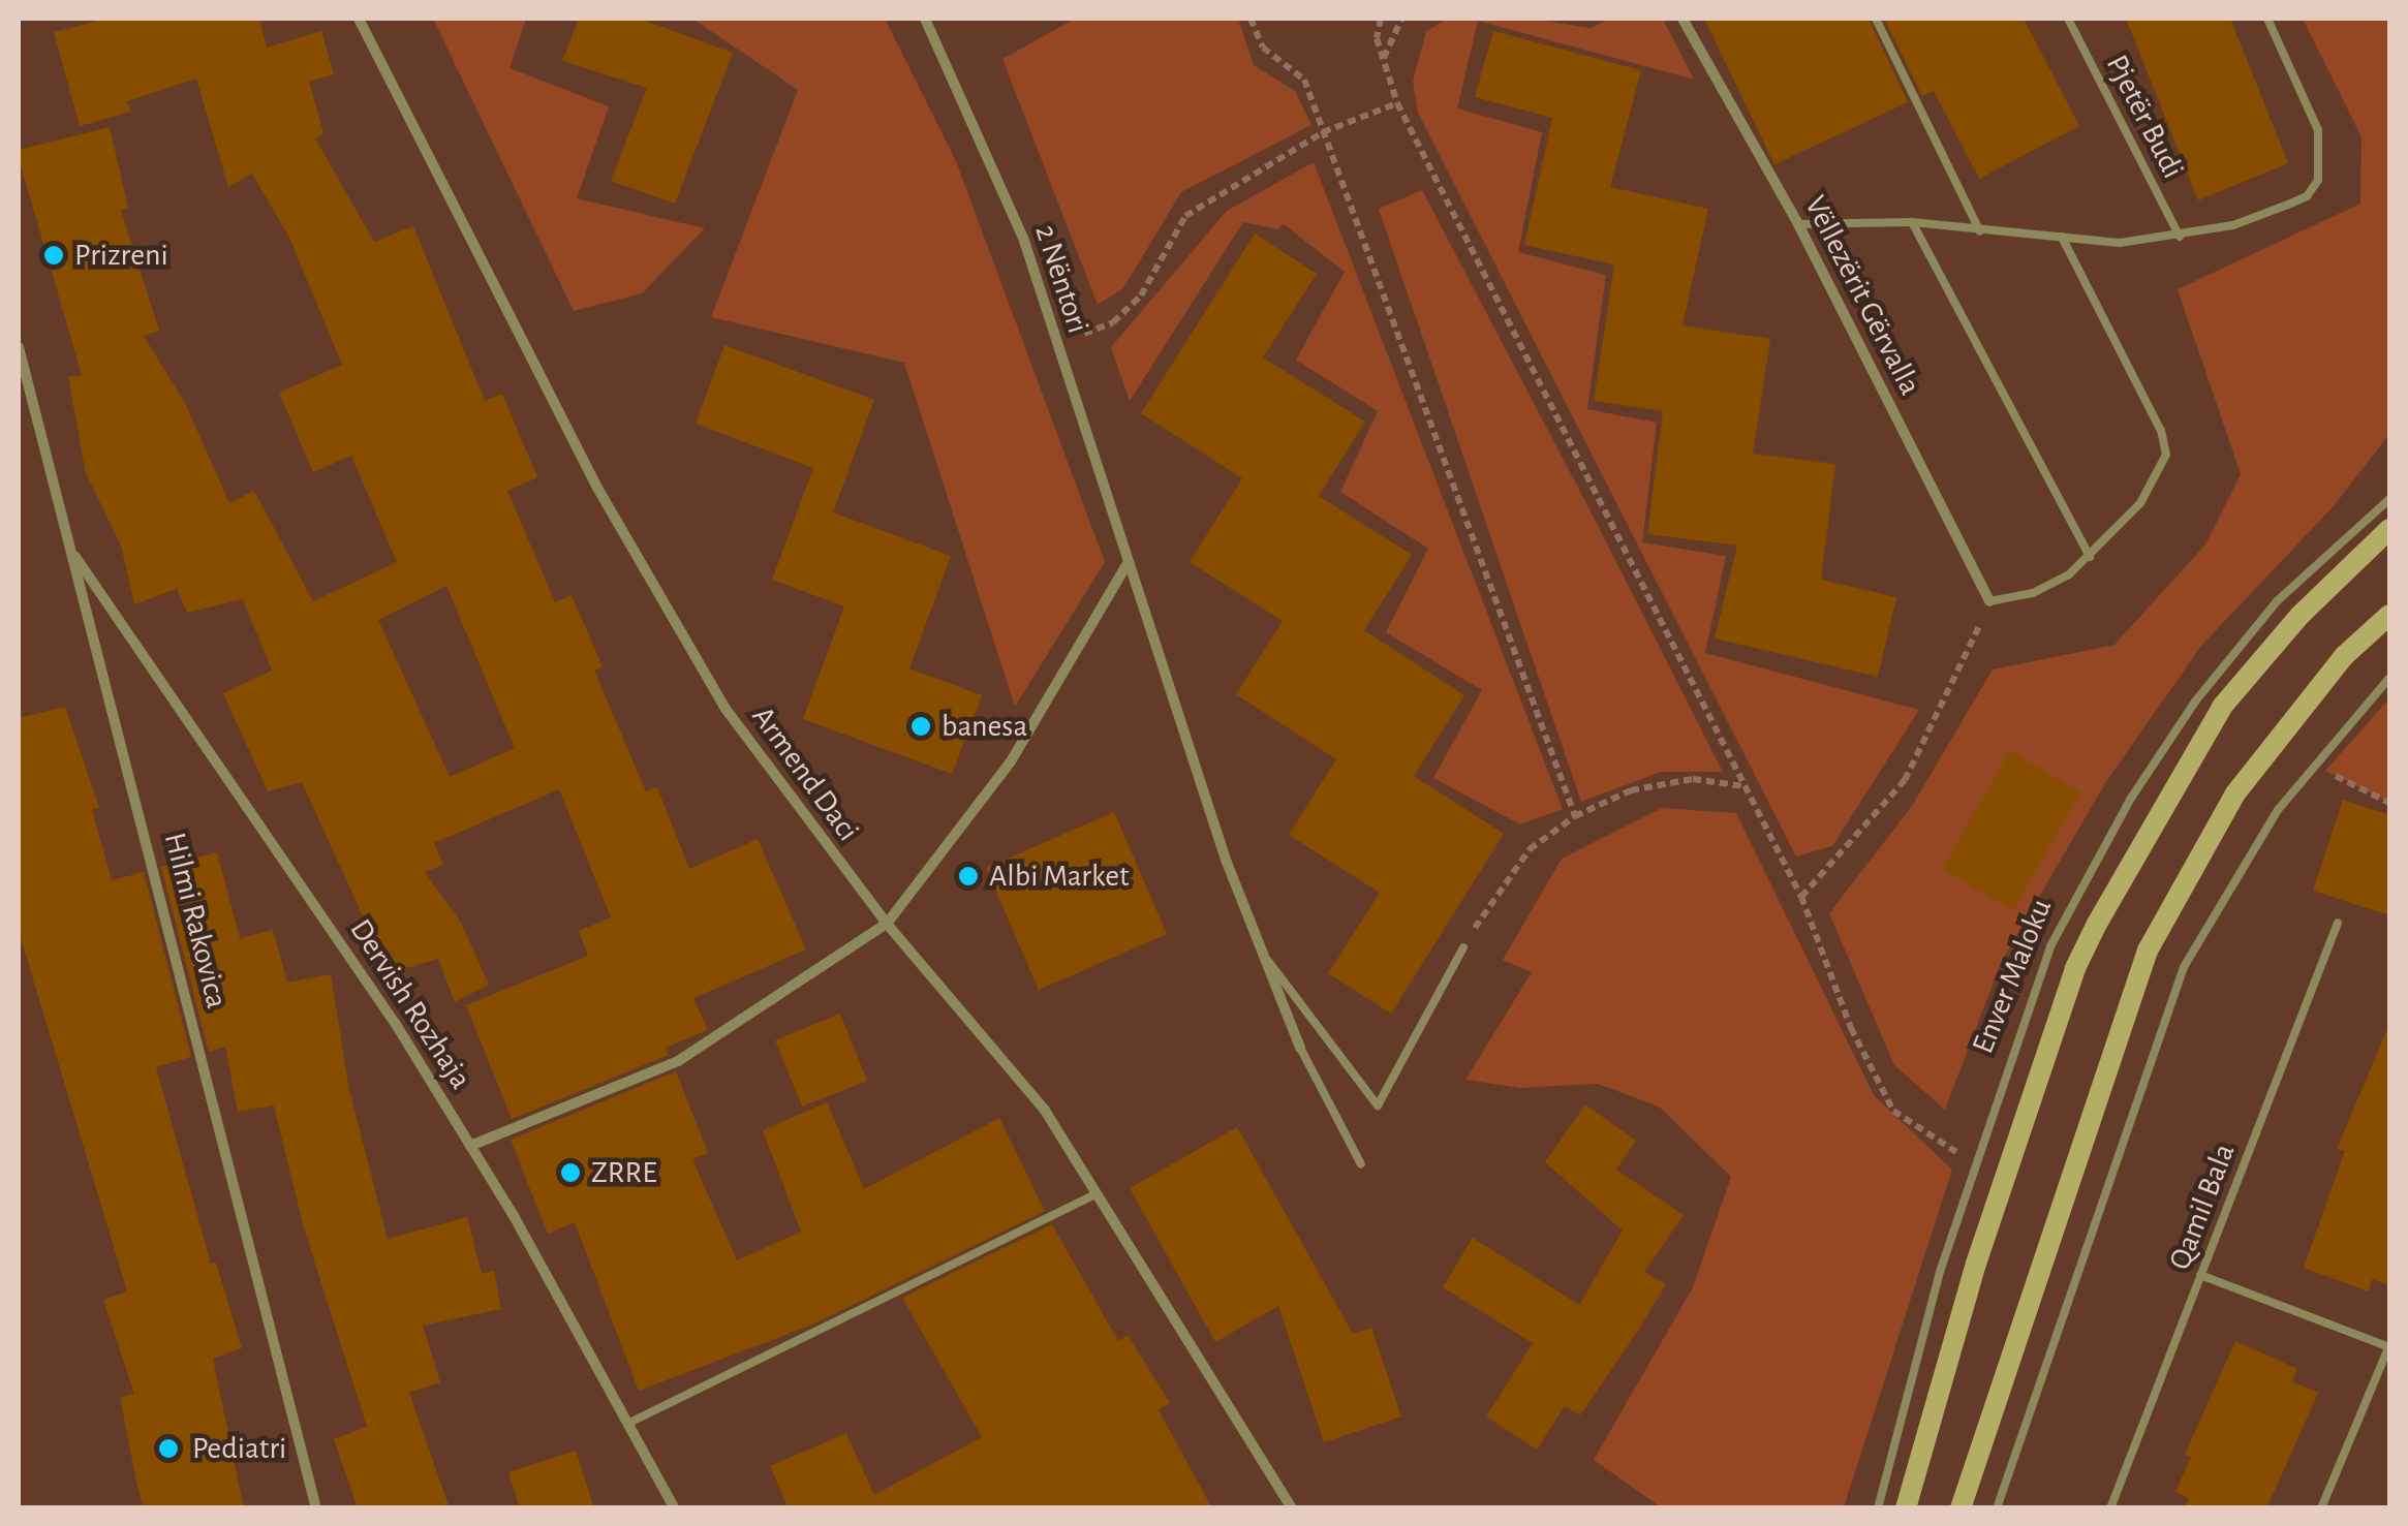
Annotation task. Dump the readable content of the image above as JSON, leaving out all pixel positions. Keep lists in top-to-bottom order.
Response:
{
  "streets": {
    "main road": ["Enver Maloku"],
    "street": [
      "2 Nëntori",
      "Vëllezërit Gërvalla",
      "Armend Daci",
      "Hilmi Rakovica",
      "Dervish Rozhaja"
    ],
    "lane": ["Pjetër Budi", "Qamil Bala"]
  },
  "crossings": [
    ["Hilmi Rakovica", "Dervish Rozhaja"]
  ],
  "places": [
    "Prizreni",
    "banesa",
    "Albi Market",
    "ZRRE",
    "Pediatri"
  ]
}
